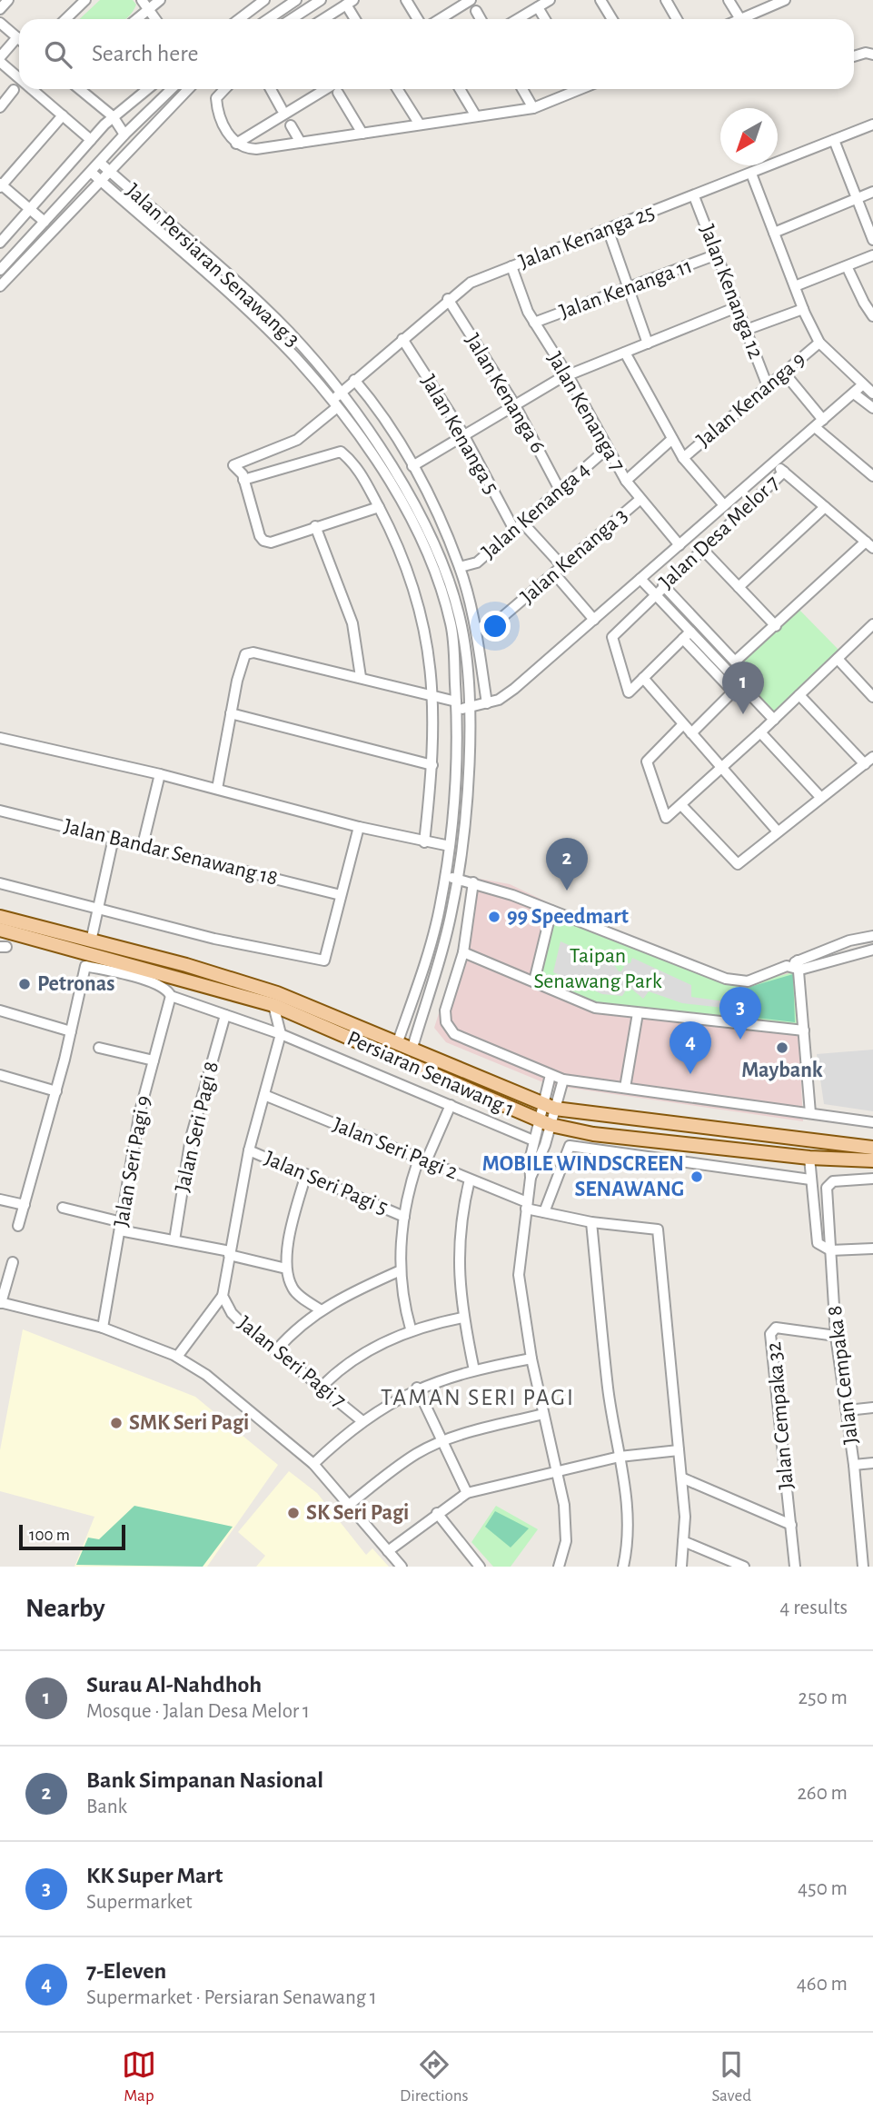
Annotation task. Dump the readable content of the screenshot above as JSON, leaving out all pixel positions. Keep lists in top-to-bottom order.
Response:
{
  "streets": {
    "main road": ["Persiaran Senawang 1"],
    "street": [
      "Jalan Kenanga 25",
      "Jalan Persiaran Senawang 3",
      "Jalan Kenanga 11",
      "Jalan Kenanga 12",
      "Jalan Kenanga 6",
      "Jalan Kenanga 9",
      "Jalan Kenanga 7",
      "Jalan Kenanga 5",
      "Jalan Kenanga 4",
      "Jalan Desa Melor 7",
      "Jalan Kenanga 3",
      "Jalan Bandar Senawang 18",
      "Jalan Seri Pagi 8",
      "Jalan Seri Pagi 2",
      "Jalan Seri Pagi 9",
      "Jalan Seri Pagi 5",
      "Jalan Seri Pagi 7",
      "Jalan Cempaka 8",
      "Jalan Cempaka 32"
    ]
  },
  "crossings": [
    ["Jalan Kenanga 25", "Jalan Persiaran Senawang 3"],
    ["Jalan Kenanga 25", "Jalan Kenanga 12"],
    ["Jalan Kenanga 25", "Jalan Kenanga 6"],
    ["Jalan Kenanga 25", "Jalan Kenanga 7"],
    ["Jalan Kenanga 25", "Jalan Kenanga 5"],
    ["Jalan Persiaran Senawang 3", "Persiaran Senawang 1"],
    ["Jalan Kenanga 11", "Jalan Kenanga 12"],
    ["Jalan Kenanga 11", "Jalan Kenanga 7"],
    ["Jalan Kenanga 12", "Jalan Kenanga 9"],
    ["Jalan Kenanga 6", "Jalan Kenanga 4"],
    ["Jalan Kenanga 7", "Jalan Kenanga 4"],
    ["Jalan Kenanga 7", "Jalan Kenanga 3"],
    ["Jalan Kenanga 5", "Jalan Kenanga 4"],
    ["Jalan Seri Pagi 2", "Jalan Seri Pagi 7"],
    ["Jalan Seri Pagi 5", "Jalan Seri Pagi 7"],
    ["Jalan Cempaka 8", "Jalan Cempaka 32"]
  ],
  "districts": ["TAMAN SERI PAGI"],
  "parks": ["Taipan Senawang Park"],
  "places": [
    "99 Speedmart",
    "Petronas",
    "Maybank",
    "MOBILE WINDSCREEN SENAWANG",
    "SMK Seri Pagi",
    "SK Seri Pagi"
  ],
  "scale_bar": "100 m",
  "north": "bottom left",
  "page": {
    "search": "Search here",
    "pins": [
      "1",
      "2",
      "3",
      "4"
    ],
    "scale": "100 m",
    "heading": ["Nearby", "4 results"],
    "list": [
      {
        "mark": "1",
        "name": "Surau Al-Nahdhoh",
        "note": "Mosque · Jalan Desa Melor 1",
        "value": "250 m"
      },
      {
        "mark": "2",
        "name": "Bank Simpanan Nasional",
        "note": "Bank",
        "value": "260 m"
      },
      {
        "mark": "3",
        "name": "KK Super Mart",
        "note": "Supermarket",
        "value": "450 m"
      },
      {
        "mark": "4",
        "name": "7-Eleven",
        "note": "Supermarket · Persiaran Senawang 1",
        "value": "460 m"
      }
    ],
    "nav": ["Map", "Directions", "Saved"]
  }
}
